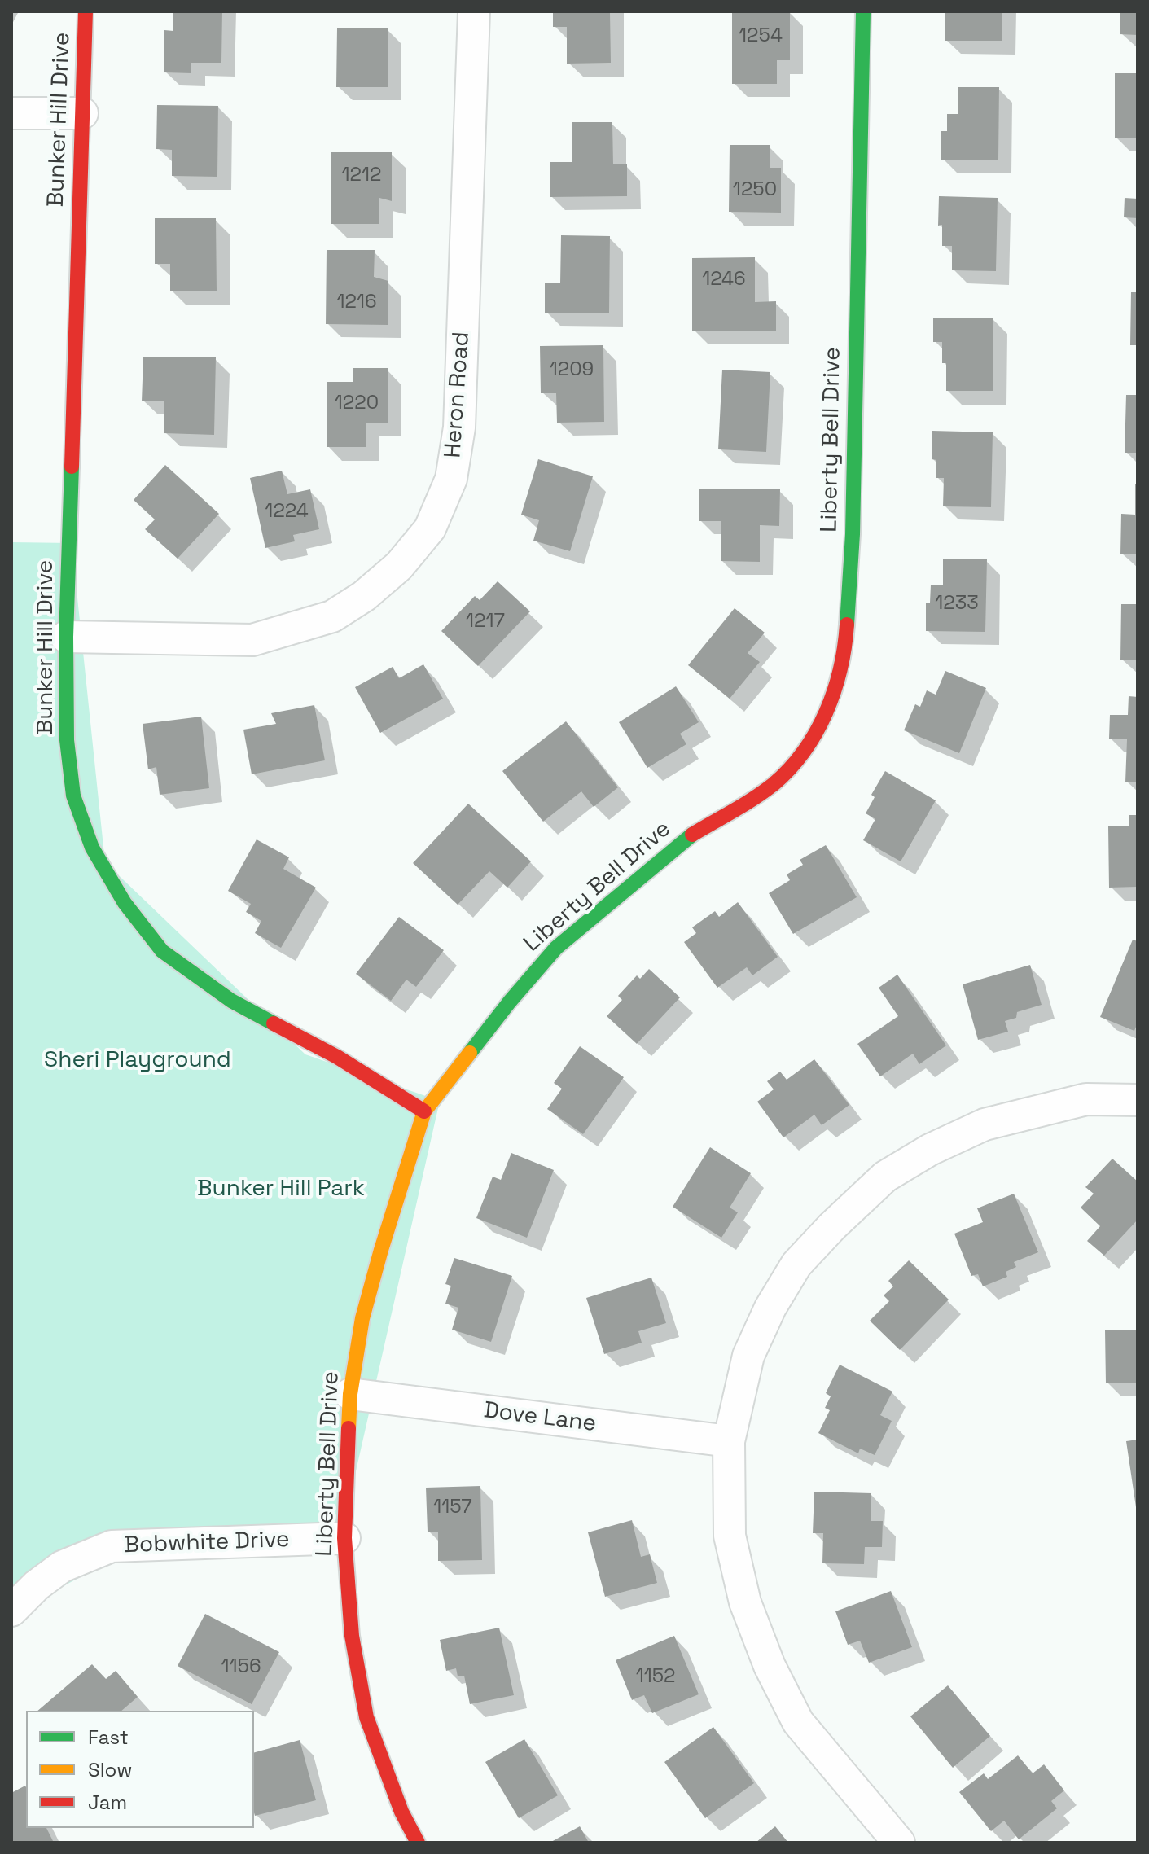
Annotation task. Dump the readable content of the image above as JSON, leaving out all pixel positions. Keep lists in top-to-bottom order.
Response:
{
  "streets": {
    "street": [
      "Bunker Hill Drive",
      "Heron Road",
      "Liberty Bell Drive",
      "Dove Lane",
      "Bobwhite Drive"
    ]
  },
  "crossings": [
    ["Bunker Hill Drive", "Heron Road"],
    ["Bunker Hill Drive", "Liberty Bell Drive"],
    ["Liberty Bell Drive", "Dove Lane"],
    ["Liberty Bell Drive", "Bobwhite Drive"]
  ],
  "parks": ["Sheri Playground", "Bunker Hill Park"],
  "house_numbers": [
    "1254",
    "1212",
    "1250",
    "1246",
    "1216",
    "1209",
    "1220",
    "1224",
    "1233",
    "1217",
    "1157",
    "1156",
    "1152"
  ],
  "legend": ["Fast", "Slow", "Jam"]
}
